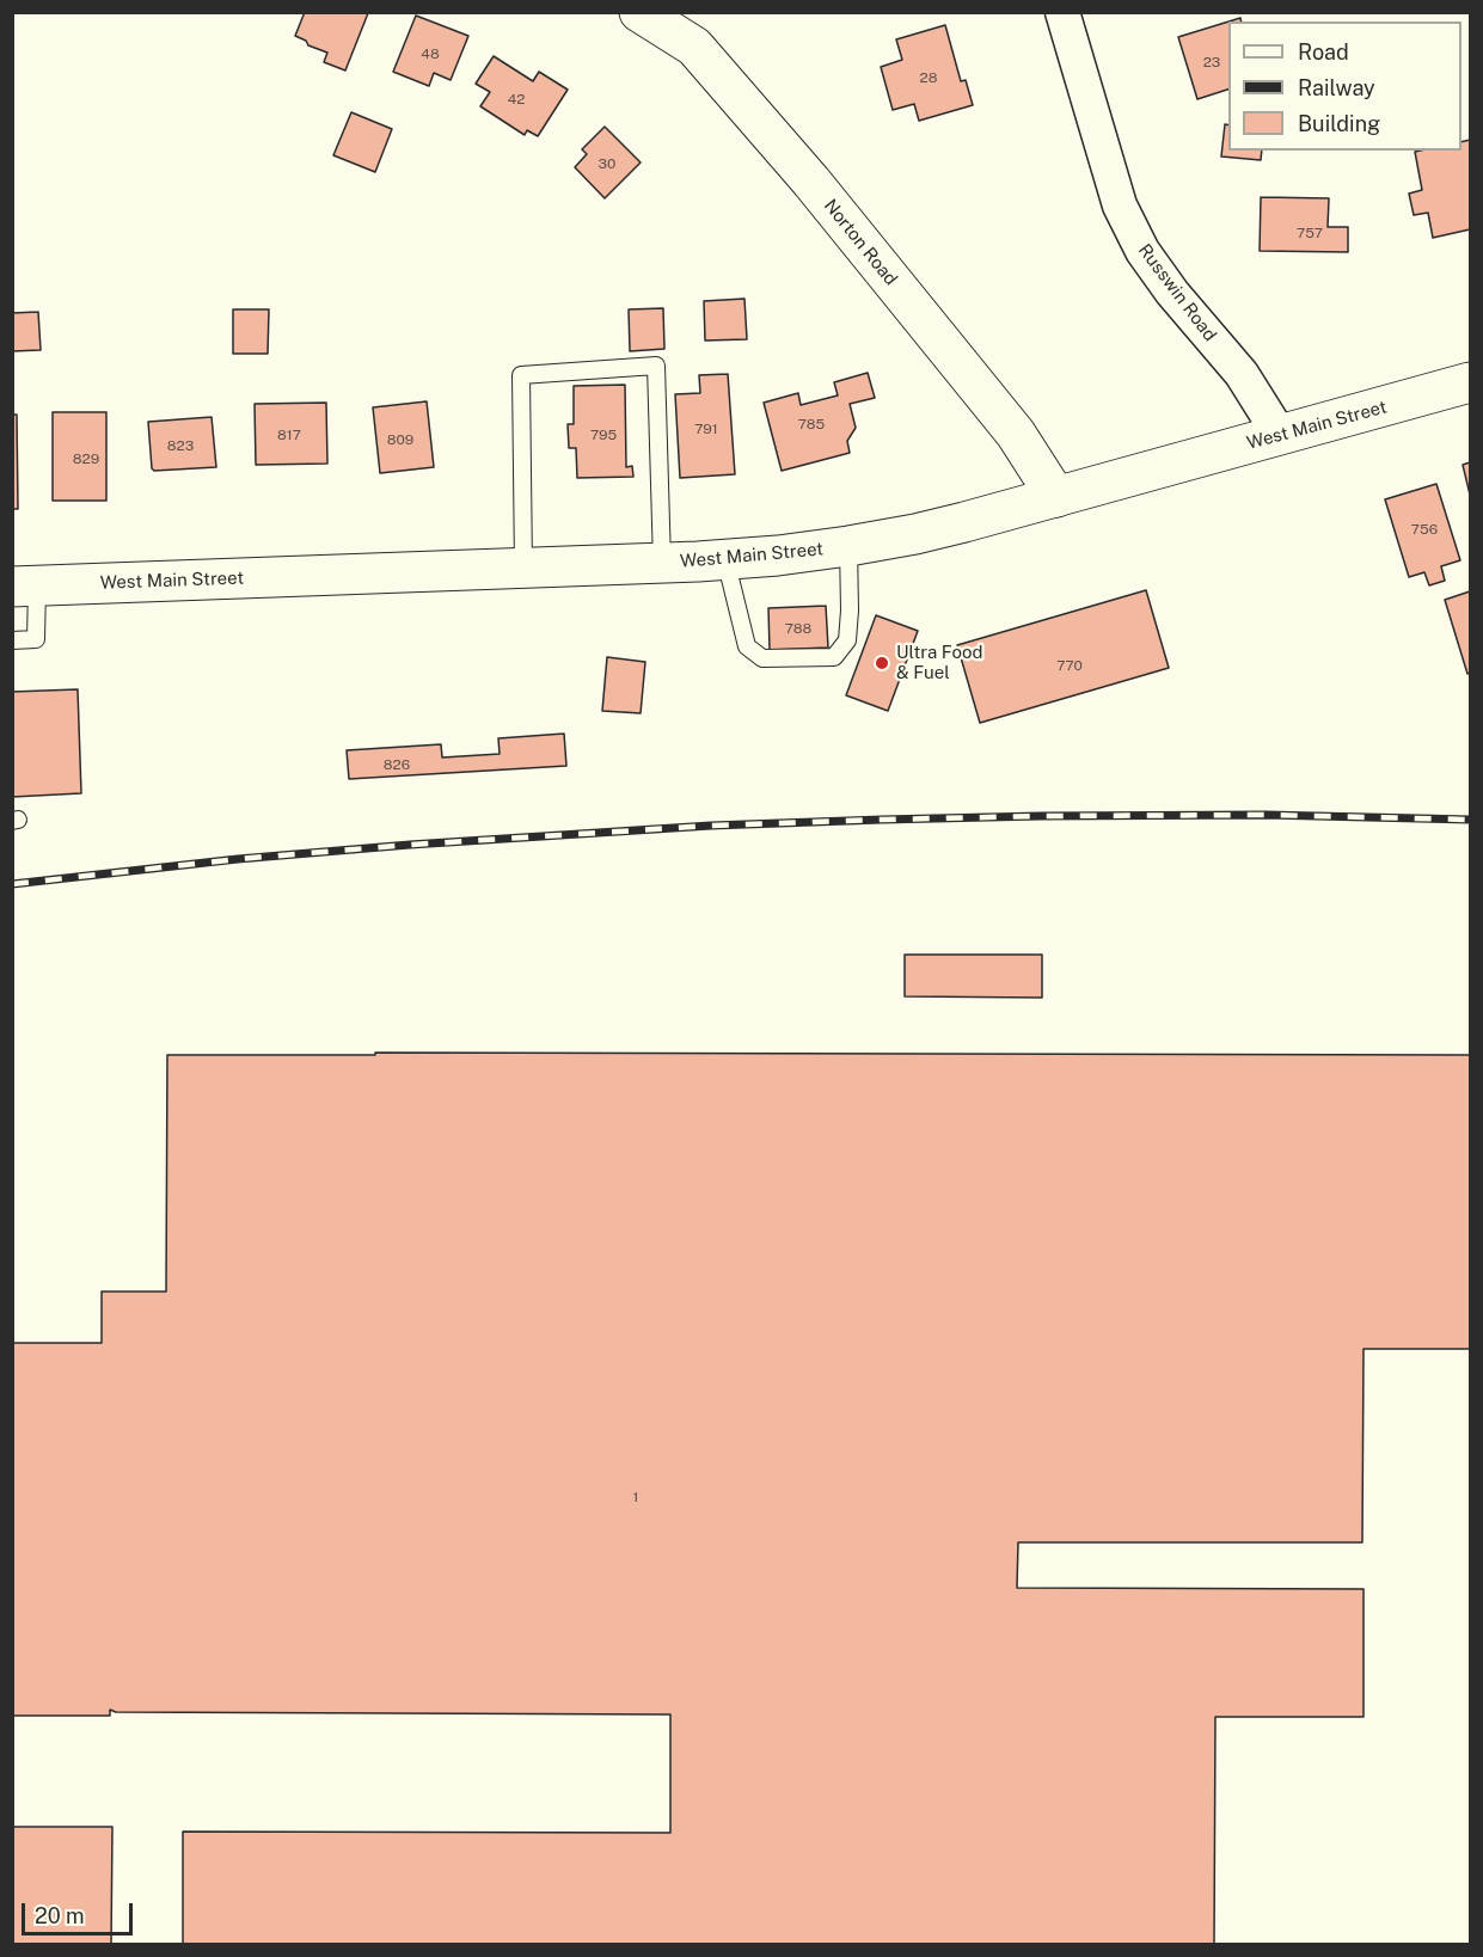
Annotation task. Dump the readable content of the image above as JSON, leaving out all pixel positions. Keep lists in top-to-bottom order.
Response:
{
  "streets": {
    "main road": ["Norton Road", "West Main Street"],
    "street": ["Russwin Road"]
  },
  "crossings": [
    ["Norton Road", "West Main Street"],
    ["Russwin Road", "West Main Street"]
  ],
  "places": ["Ultra Food & Fuel"],
  "house_numbers": [
    "48",
    "23",
    "28",
    "42",
    "30",
    "757",
    "785",
    "791",
    "817",
    "795",
    "809",
    "823",
    "829",
    "756",
    "788",
    "770",
    "826",
    "1"
  ],
  "legend": ["Road", "Railway", "Building"],
  "scale_bar": "20 m"
}
